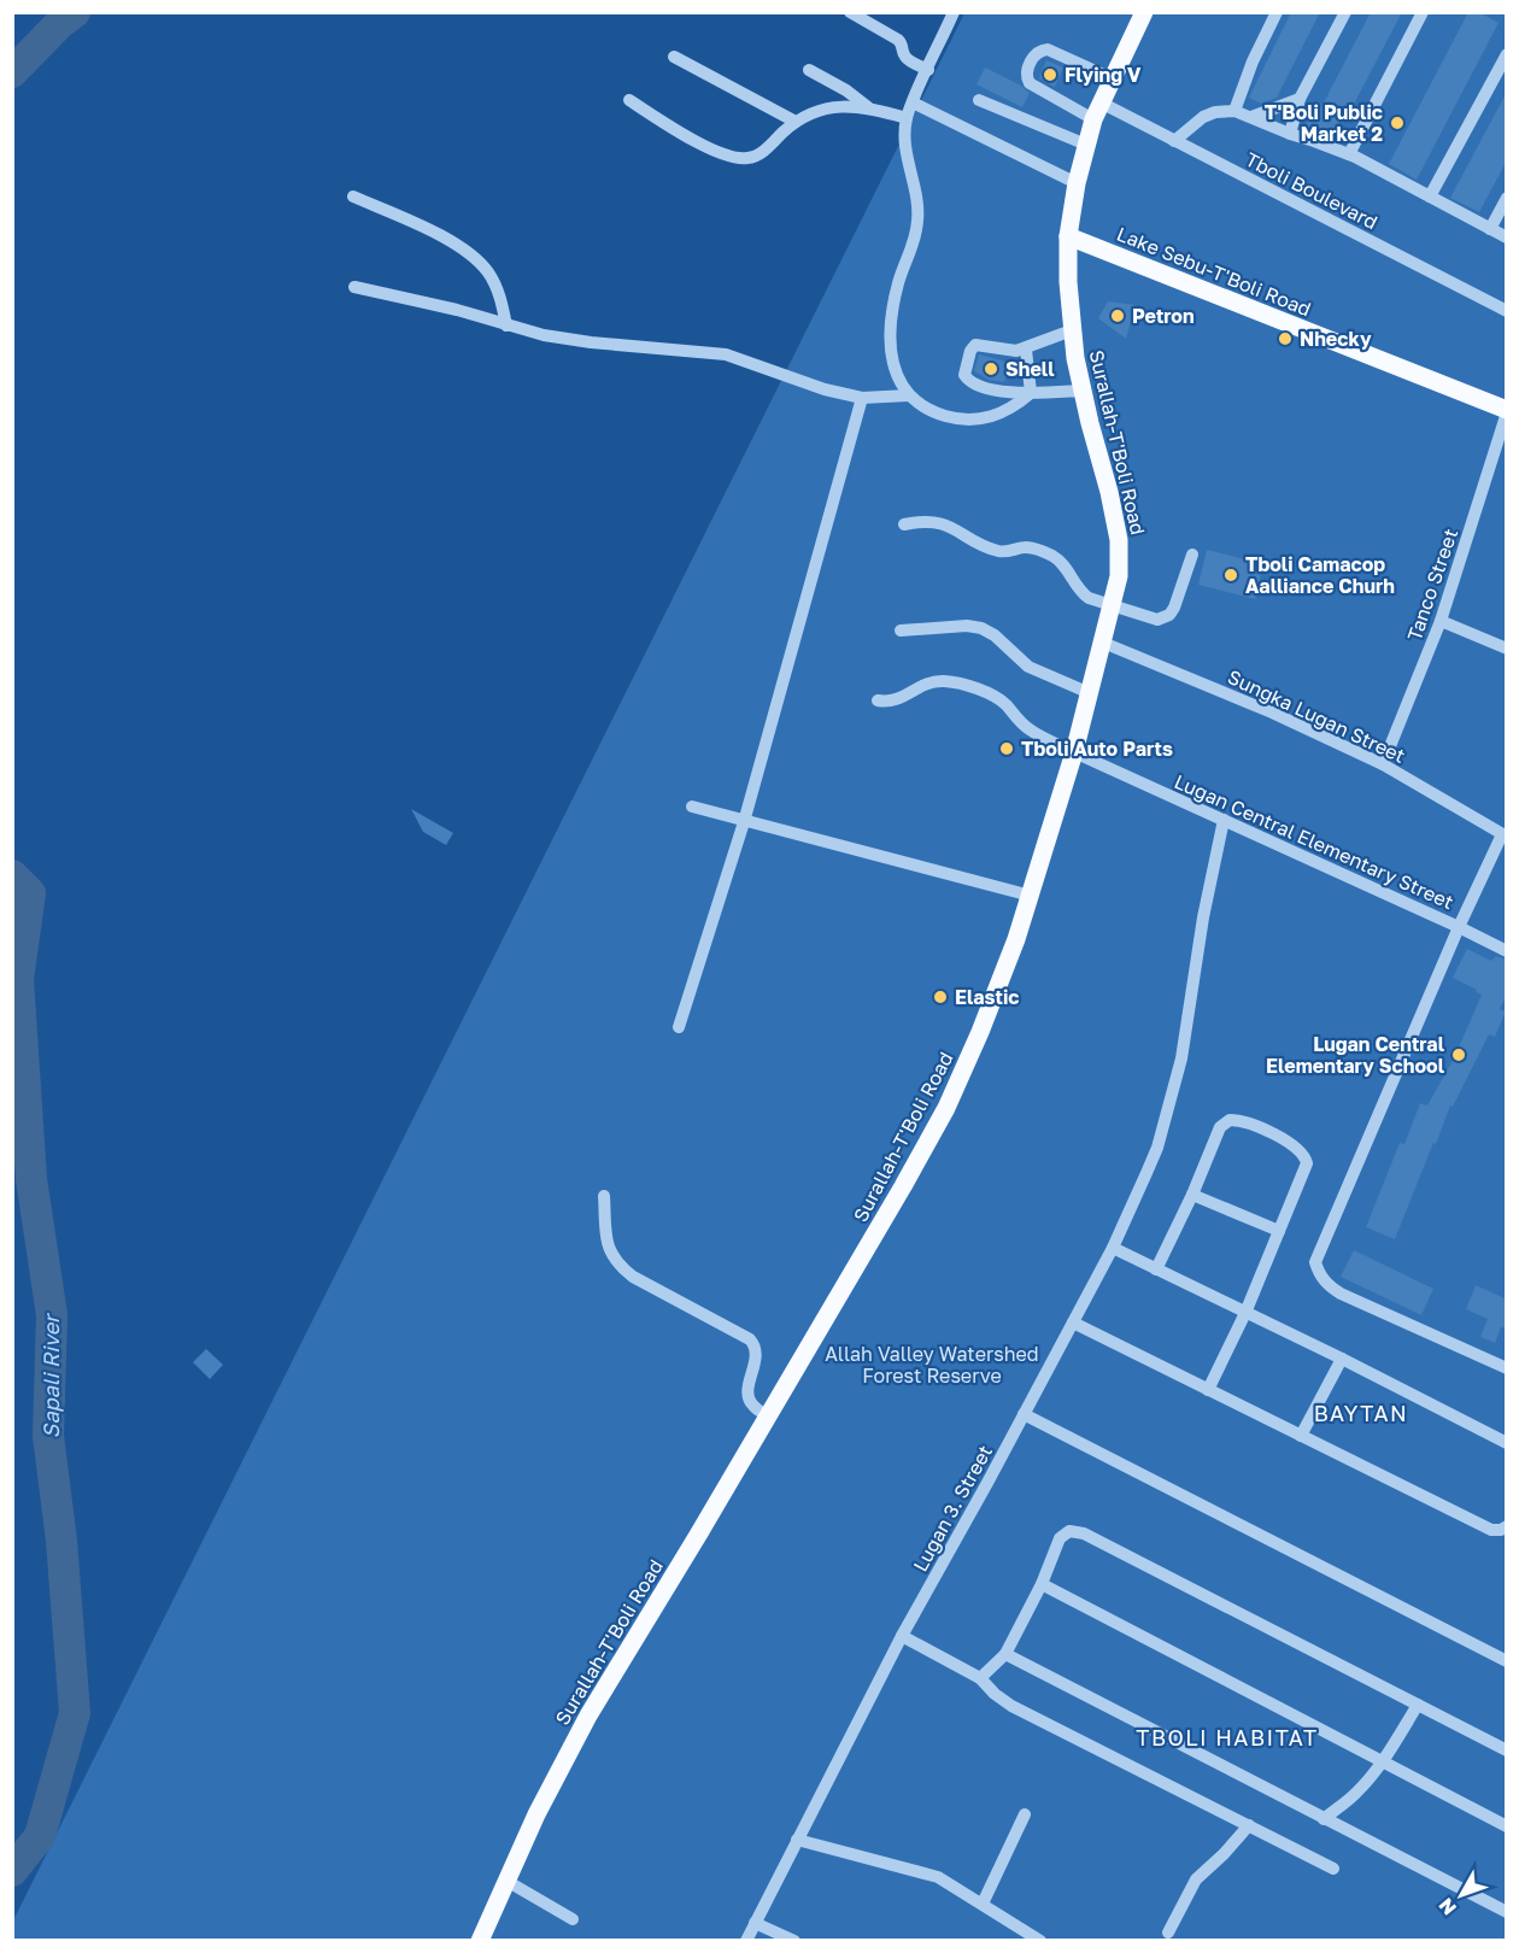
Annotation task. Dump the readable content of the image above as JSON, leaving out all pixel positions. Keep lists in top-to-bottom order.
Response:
{
  "streets": {
    "main road": ["Lake Sebu-T'Boli Road", "Surallah-T'Boli Road"],
    "street": [
      "Tboli Boulevard",
      "Tanco Street",
      "Sungka Lugan Street",
      "Lugan Central Elementary Street",
      "Lugan 3. Street"
    ]
  },
  "crossings": [
    ["Tboli Boulevard", "Surallah-T'Boli Road"],
    ["Lake Sebu-T'Boli Road", "Surallah-T'Boli Road"],
    ["Lake Sebu-T'Boli Road", "Tanco Street"],
    ["Surallah-T'Boli Road", "Sungka Lugan Street"],
    ["Surallah-T'Boli Road", "Lugan Central Elementary Street"],
    ["Tanco Street", "Sungka Lugan Street"],
    ["Lugan Central Elementary Street", "Lugan 3. Street"]
  ],
  "districts": ["BAYTAN", "TBOLI HABITAT"],
  "water": ["Sapali River"],
  "parks": ["Allah Valley Watershed Forest Reserve"],
  "places": [
    "Flying V",
    "T'Boli Public Market 2",
    "Petron",
    "Nhecky",
    "Shell",
    "Tboli Camacop Aalliance Churh",
    "Tboli Auto Parts",
    "Elastic",
    "Lugan Central Elementary School"
  ],
  "north": "bottom left"
}
